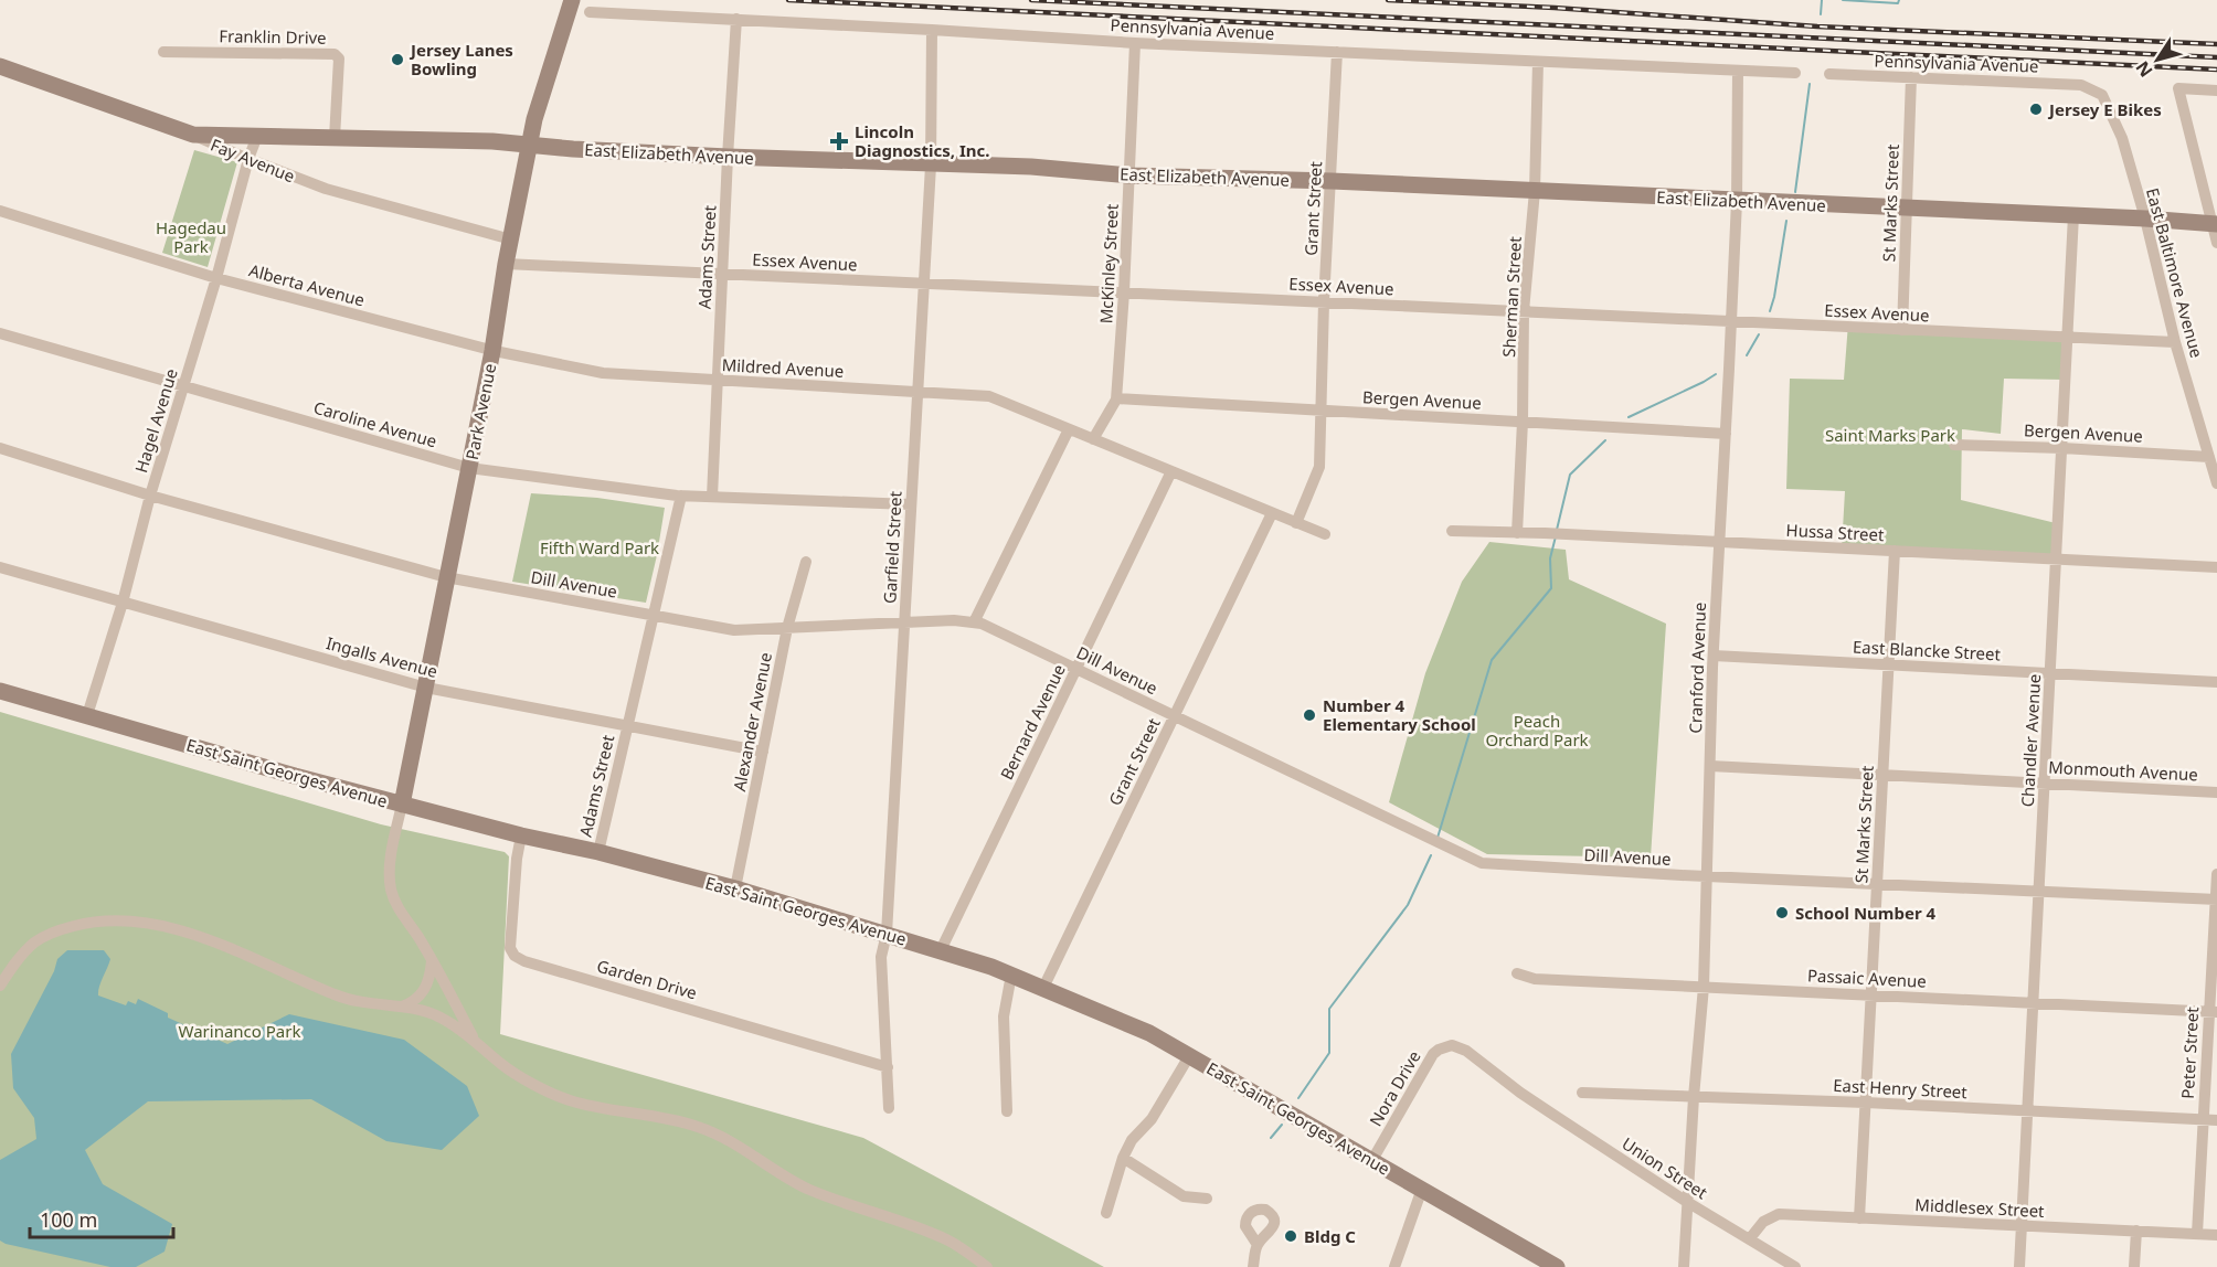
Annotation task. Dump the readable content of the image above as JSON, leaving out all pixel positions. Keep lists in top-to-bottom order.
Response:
{
  "streets": {
    "street": [
      "Pennsylvania Avenue",
      "Franklin Drive",
      "East Elizabeth Avenue",
      "Fay Avenue",
      "St Marks Street",
      "Grant Street",
      "Adams Street",
      "Essex Avenue",
      "McKinley Street",
      "East Baltimore Avenue",
      "Alberta Avenue",
      "Sherman Street",
      "Mildred Avenue",
      "Bergen Avenue",
      "Park Avenue",
      "Hagel Avenue",
      "Caroline Avenue",
      "Hussa Street",
      "Garfield Street",
      "Dill Avenue",
      "East Blancke Street",
      "Ingalls Avenue",
      "Cranford Avenue",
      "Alexander Avenue",
      "Bernard Avenue",
      "Chandler Avenue",
      "Monmouth Avenue",
      "East Saint Georges Avenue",
      "Passaic Avenue",
      "Garden Drive",
      "Peter Street",
      "Nora Drive",
      "East Henry Street",
      "Union Street",
      "Middlesex Street"
    ]
  },
  "crossings": [
    ["Pennsylvania Avenue", "St Marks Street"],
    ["Pennsylvania Avenue", "Grant Street"],
    ["Pennsylvania Avenue", "Adams Street"],
    ["Pennsylvania Avenue", "McKinley Street"],
    ["Pennsylvania Avenue", "East Baltimore Avenue"],
    ["Pennsylvania Avenue", "Sherman Street"],
    ["Pennsylvania Avenue", "Garfield Street"],
    ["Pennsylvania Avenue", "Cranford Avenue"],
    ["Franklin Drive", "East Elizabeth Avenue"],
    ["East Elizabeth Avenue", "Fay Avenue"],
    ["East Elizabeth Avenue", "St Marks Street"],
    ["East Elizabeth Avenue", "Grant Street"],
    ["East Elizabeth Avenue", "Adams Street"],
    ["East Elizabeth Avenue", "McKinley Street"],
    ["East Elizabeth Avenue", "East Baltimore Avenue"],
    ["East Elizabeth Avenue", "Sherman Street"],
    ["East Elizabeth Avenue", "Park Avenue"],
    ["East Elizabeth Avenue", "Hagel Avenue"],
    ["East Elizabeth Avenue", "Garfield Street"],
    ["East Elizabeth Avenue", "Cranford Avenue"],
    ["East Elizabeth Avenue", "Chandler Avenue"],
    ["Fay Avenue", "Park Avenue"],
    ["Fay Avenue", "Hagel Avenue"],
    ["St Marks Street", "Essex Avenue"],
    ["St Marks Street", "Hussa Street"],
    ["St Marks Street", "Dill Avenue"],
    ["St Marks Street", "East Blancke Street"],
    ["St Marks Street", "Monmouth Avenue"],
    ["St Marks Street", "Passaic Avenue"],
    ["St Marks Street", "East Henry Street"],
    ["St Marks Street", "Middlesex Street"],
    ["Grant Street", "Essex Avenue"],
    ["Grant Street", "Bergen Avenue"],
    ["Grant Street", "Dill Avenue"],
    ["Grant Street", "East Saint Georges Avenue"],
    ["Adams Street", "Essex Avenue"],
    ["Adams Street", "Mildred Avenue"],
    ["Adams Street", "Caroline Avenue"],
    ["Adams Street", "Dill Avenue"],
    ["Adams Street", "Ingalls Avenue"],
    ["Adams Street", "East Saint Georges Avenue"],
    ["Essex Avenue", "McKinley Street"],
    ["Essex Avenue", "East Baltimore Avenue"],
    ["Essex Avenue", "Sherman Street"],
    ["Essex Avenue", "Park Avenue"],
    ["Essex Avenue", "Garfield Street"],
    ["Essex Avenue", "Cranford Avenue"],
    ["Essex Avenue", "Chandler Avenue"],
    ["McKinley Street", "Mildred Avenue"],
    ["McKinley Street", "Bergen Avenue"],
    ["East Baltimore Avenue", "Bergen Avenue"],
    ["Alberta Avenue", "Mildred Avenue"],
    ["Alberta Avenue", "Park Avenue"],
    ["Alberta Avenue", "Hagel Avenue"],
    ["Sherman Street", "Bergen Avenue"],
    ["Sherman Street", "Hussa Street"],
    ["Mildred Avenue", "Park Avenue"],
    ["Mildred Avenue", "Garfield Street"],
    ["Bergen Avenue", "Cranford Avenue"],
    ["Bergen Avenue", "Chandler Avenue"],
    ["Park Avenue", "Caroline Avenue"],
    ["Park Avenue", "Dill Avenue"],
    ["Park Avenue", "Ingalls Avenue"],
    ["Park Avenue", "East Saint Georges Avenue"],
    ["Hagel Avenue", "Caroline Avenue"],
    ["Hagel Avenue", "Dill Avenue"],
    ["Hagel Avenue", "Ingalls Avenue"],
    ["Hagel Avenue", "East Saint Georges Avenue"],
    ["Caroline Avenue", "Garfield Street"],
    ["Hussa Street", "Cranford Avenue"],
    ["Hussa Street", "Chandler Avenue"],
    ["Garfield Street", "Dill Avenue"],
    ["Garfield Street", "East Saint Georges Avenue"],
    ["Garfield Street", "Garden Drive"],
    ["Dill Avenue", "Cranford Avenue"],
    ["Dill Avenue", "Alexander Avenue"],
    ["Dill Avenue", "Bernard Avenue"],
    ["Dill Avenue", "Chandler Avenue"],
    ["Dill Avenue", "Peter Street"],
    ["East Blancke Street", "Cranford Avenue"],
    ["East Blancke Street", "Chandler Avenue"],
    ["Ingalls Avenue", "Alexander Avenue"],
    ["Cranford Avenue", "Monmouth Avenue"],
    ["Cranford Avenue", "Passaic Avenue"],
    ["Cranford Avenue", "East Henry Street"],
    ["Cranford Avenue", "Union Street"],
    ["Alexander Avenue", "East Saint Georges Avenue"],
    ["Bernard Avenue", "East Saint Georges Avenue"],
    ["Chandler Avenue", "Monmouth Avenue"],
    ["Chandler Avenue", "Passaic Avenue"],
    ["Chandler Avenue", "East Henry Street"],
    ["Chandler Avenue", "Middlesex Street"],
    ["East Saint Georges Avenue", "Garden Drive"],
    ["East Saint Georges Avenue", "Nora Drive"],
    ["Passaic Avenue", "Peter Street"],
    ["Peter Street", "East Henry Street"],
    ["Peter Street", "Middlesex Street"],
    ["Nora Drive", "Union Street"],
    ["Union Street", "Middlesex Street"]
  ],
  "parks": [
    "Hagedau Park",
    "Saint Marks Park",
    "Fifth Ward Park",
    "Peach Orchard Park",
    "Warinanco Park"
  ],
  "places": {
    "other": [
      "Jersey Lanes Bowling",
      "Jersey E Bikes",
      "Number 4 Elementary School",
      "School Number 4",
      "Bldg C"
    ],
    "health": ["Lincoln Diagnostics, Inc."]
  },
  "scale_bar": "100 m",
  "north": "bottom left"
}
